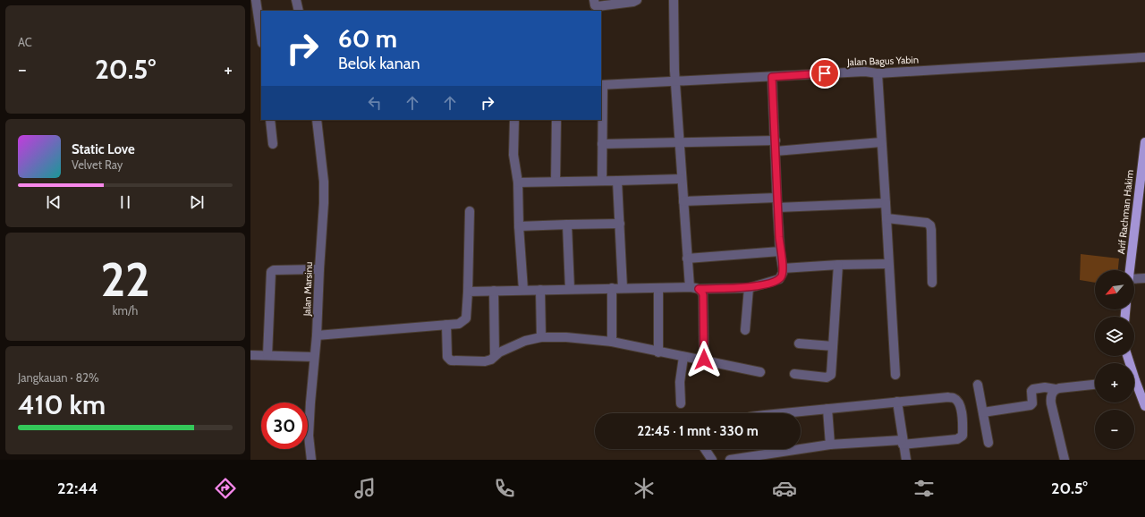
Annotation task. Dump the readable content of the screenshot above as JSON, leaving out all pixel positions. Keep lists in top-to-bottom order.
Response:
{
  "streets": {
    "main road": ["Arif Rachman Hakim"],
    "street": ["Jalan Bagus Yabin", "Jalan Marsinu"]
  },
  "north": "bottom left",
  "page": {
    "tile": [
      "AC",
      ["22", "km/h"],
      ["Jangkauan · 82%", "410 km"]
    ],
    "turn": ["60 m", "Belok kanan"],
    "heat": ["−", "20.5°", "+"],
    "song": ["Static Love", "Velvet Ray"],
    "map_buttons": ["+", "−"],
    "limit": "30",
    "trip": "22:45 · 1 mnt · 330 m",
    "tabs": ["22:44", "20.5°"]
  }
}
